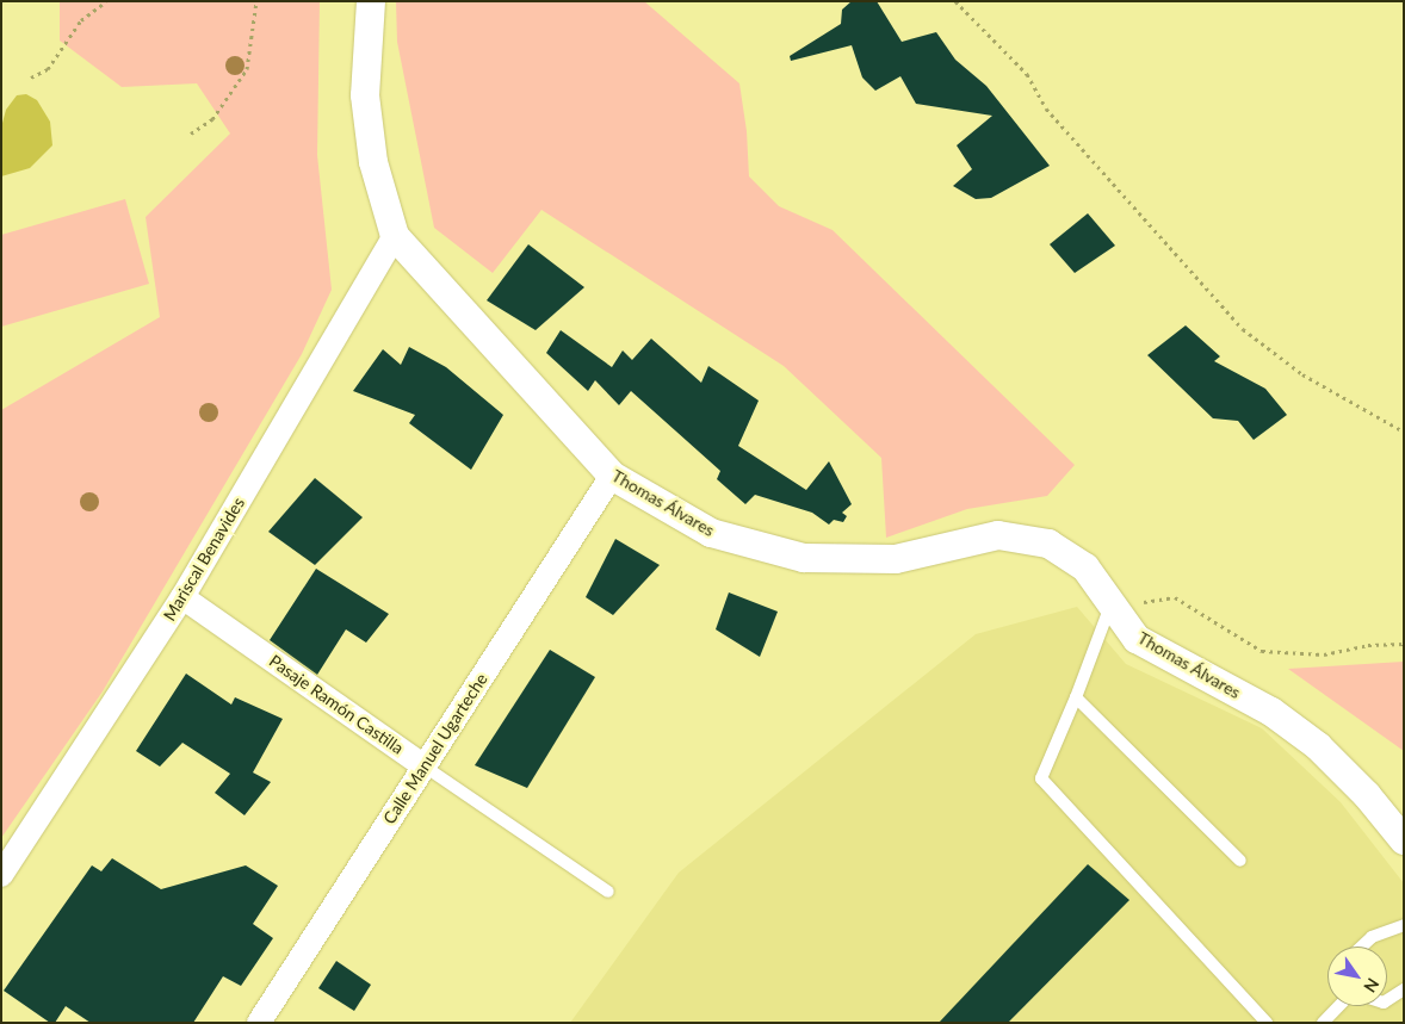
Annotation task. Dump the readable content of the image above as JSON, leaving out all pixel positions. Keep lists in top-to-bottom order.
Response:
{
  "streets": {
    "street": [
      "Thomas Álvares",
      "Mariscal Benavides",
      "Pasaje Ramón Castilla",
      "Calle Manuel Ugarteche"
    ]
  },
  "crossings": [
    ["Thomas Álvares", "Mariscal Benavides"],
    ["Thomas Álvares", "Calle Manuel Ugarteche"],
    ["Mariscal Benavides", "Pasaje Ramón Castilla"],
    ["Pasaje Ramón Castilla", "Calle Manuel Ugarteche"]
  ],
  "north": "bottom right"
}
